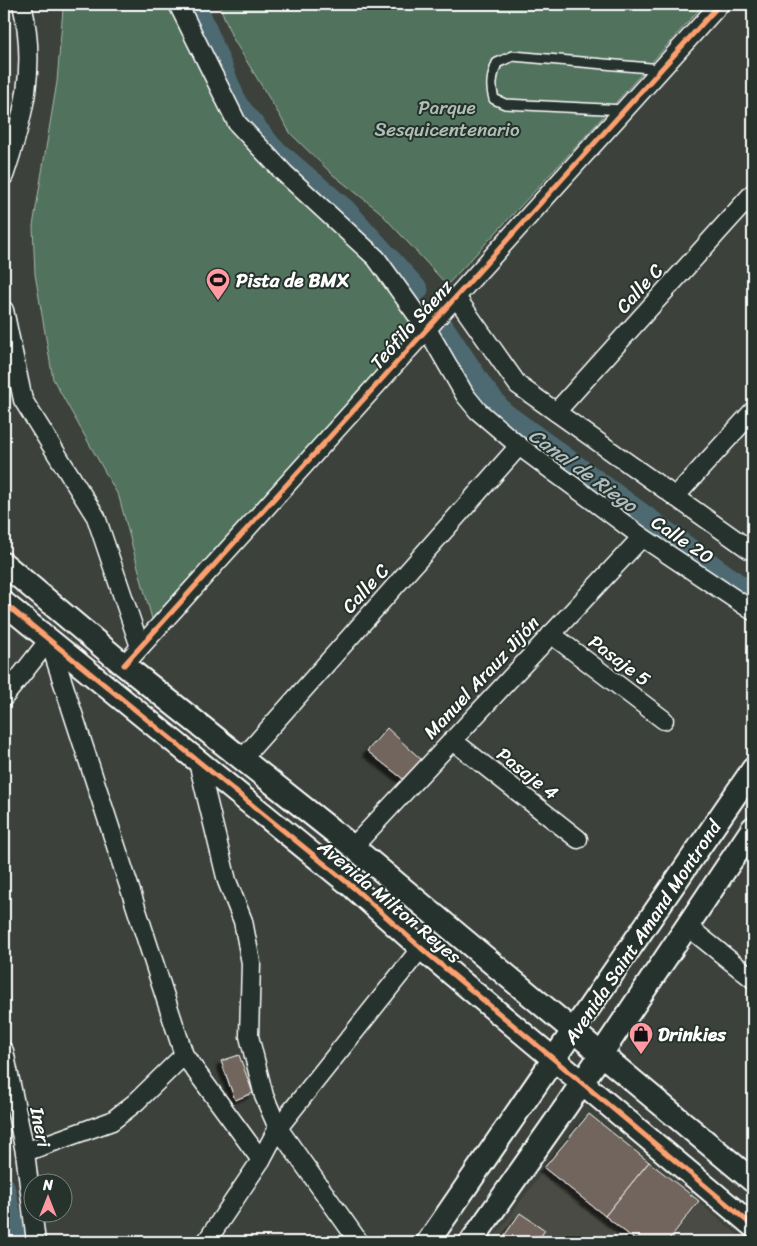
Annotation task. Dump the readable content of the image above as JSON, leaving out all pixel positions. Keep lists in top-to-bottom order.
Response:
{
  "streets": {
    "street": [
      "Calle C",
      "Teófilo Sáenz",
      "Calle 20",
      "Pasaje 5",
      "Manuel Arauz Jijón",
      "Pasaje 4",
      "Avenida Milton Reyes",
      "Avenida Saint Amand Montrond",
      "Ineri"
    ]
  },
  "crossings": [
    ["Calle C", "Calle 20"],
    ["Calle C", "Avenida Milton Reyes"],
    ["Teófilo Sáenz", "Calle 20"],
    ["Teófilo Sáenz", "Avenida Milton Reyes"],
    ["Calle 20", "Manuel Arauz Jijón"],
    ["Pasaje 5", "Manuel Arauz Jijón"],
    ["Manuel Arauz Jijón", "Pasaje 4"],
    ["Manuel Arauz Jijón", "Avenida Milton Reyes"],
    ["Avenida Milton Reyes", "Avenida Saint Amand Montrond"]
  ],
  "water": ["Canal de Riego"],
  "parks": ["Parque Sesquicentenario"],
  "places": {
    "sports": ["Pista de BMX"],
    "shop": ["Drinkies"]
  },
  "north": "top"
}
